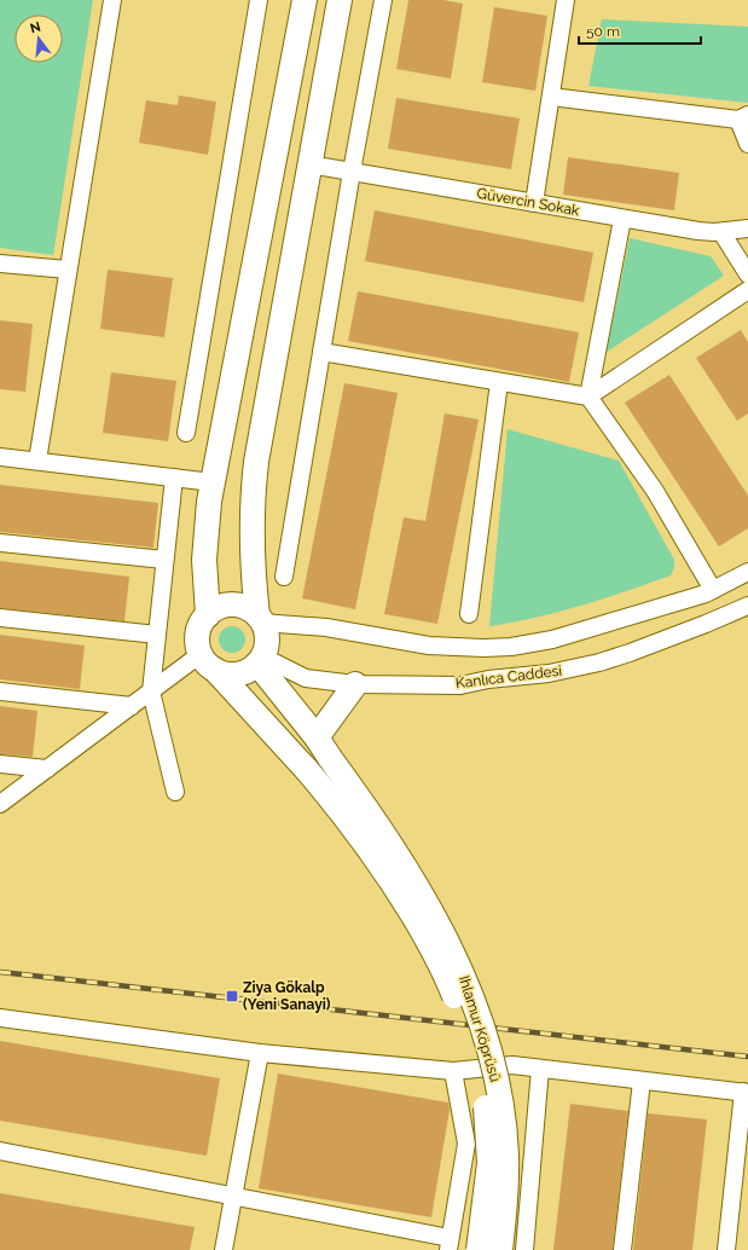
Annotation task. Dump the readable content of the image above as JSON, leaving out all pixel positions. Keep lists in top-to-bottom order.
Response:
{
  "streets": {
    "street": ["Güvercin Sokak", "Kanlıca Caddesi", "Ihlamur Köprüsü"]
  },
  "crossings": [
    ["Kanlıca Caddesi", "Ihlamur Köprüsü"]
  ],
  "places": {
    "transit": ["Ziya Gökalp (Yeni Sanayi)"]
  },
  "scale_bar": "50 m",
  "north": "top"
}
